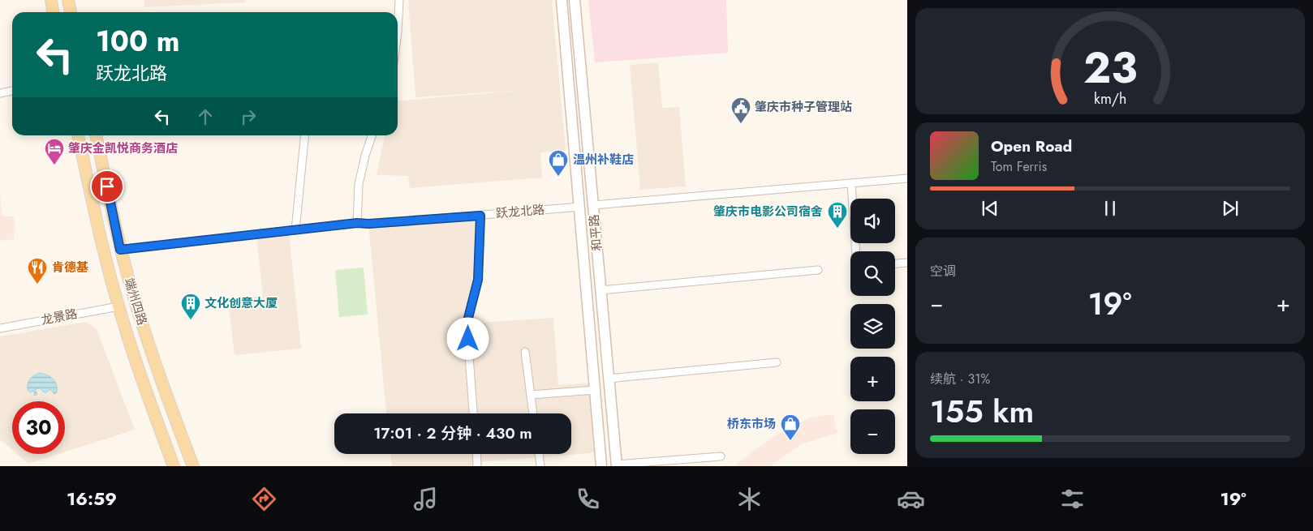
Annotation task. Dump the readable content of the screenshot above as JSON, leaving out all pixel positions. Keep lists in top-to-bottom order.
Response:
{
  "streets": {
    "main road": ["和平路", "端州四路"],
    "street": ["跃龙北路", "龙景路"]
  },
  "crossings": [
    ["跃龙北路", "和平路"],
    ["跃龙北路", "端州四路"],
    ["端州四路", "龙景路"]
  ],
  "places": {
    "public building": ["肇庆市种子管理站"],
    "hotel": ["肇庆金凯悦商务酒店"],
    "shop": ["温州补鞋店", "桥东市场"],
    "building": ["肇庆市电影公司宿舍", "文化创意大厦"],
    "restaurant": ["肯德基"]
  },
  "page": {
    "turn": ["100 m", "跃龙北路"],
    "song": ["Open Road", "Tom Ferris"],
    "map_buttons": ["+", "−"],
    "tile": [
      "空调",
      ["续航 · 31%", "155 km"]
    ],
    "heat": ["−", "19°", "+"],
    "limit": "30",
    "trip": "17:01 · 2 分钟 · 430 m",
    "tabs": ["16:59", "19°"],
    "gauge": ["23", "km/h"]
  }
}
